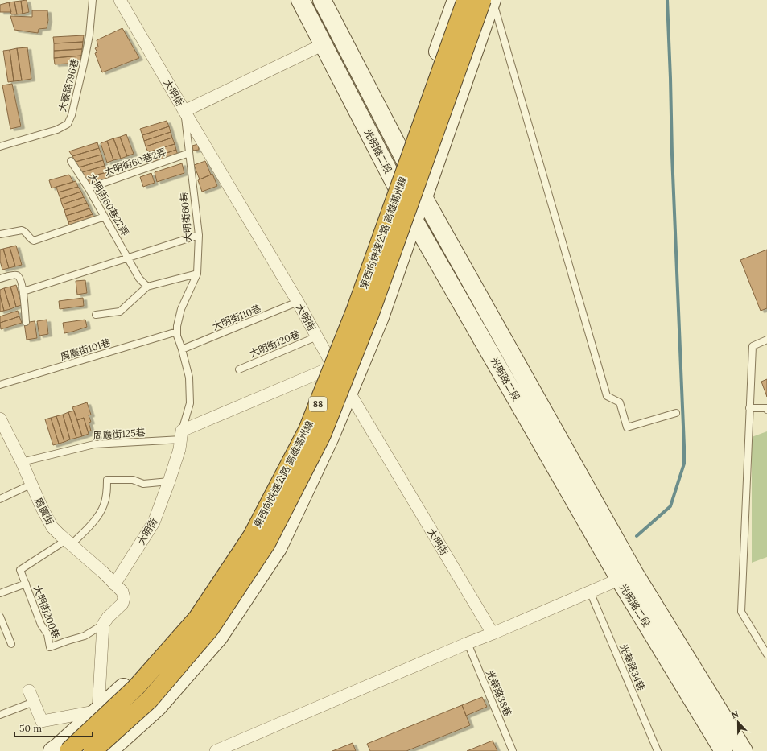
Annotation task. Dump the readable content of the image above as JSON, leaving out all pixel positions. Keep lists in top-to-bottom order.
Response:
{
  "streets": {
    "highway": ["東西向快速公路 高雄潮州線", "88"],
    "street": ["大明街", "光明路二段", "周廣街"],
    "lane": [
      "大寮路796巷",
      "大明街60巷2弄",
      "大明街60巷22弄",
      "大明街60巷",
      "大明街110巷",
      "大明街120巷",
      "周廣街101巷",
      "周廣街125巷",
      "大明街200巷",
      "光華路34巷",
      "光華路38巷"
    ]
  },
  "crossings": [
    ["大明街", "大明街60巷"],
    ["大明街", "大明街110巷"],
    ["大明街", "大明街120巷"],
    ["大明街", "周廣街125巷"],
    ["大明街", "周廣街"],
    ["大明街60巷2弄", "大明街60巷22弄"],
    ["大明街60巷2弄", "大明街60巷"],
    ["大明街60巷", "大明街110巷"],
    ["大明街60巷", "周廣街101巷"],
    ["大明街60巷", "周廣街125巷"],
    ["周廣街125巷", "周廣街"],
    ["周廣街", "大明街200巷"]
  ],
  "scale_bar": "50 m",
  "north": "top"
}
